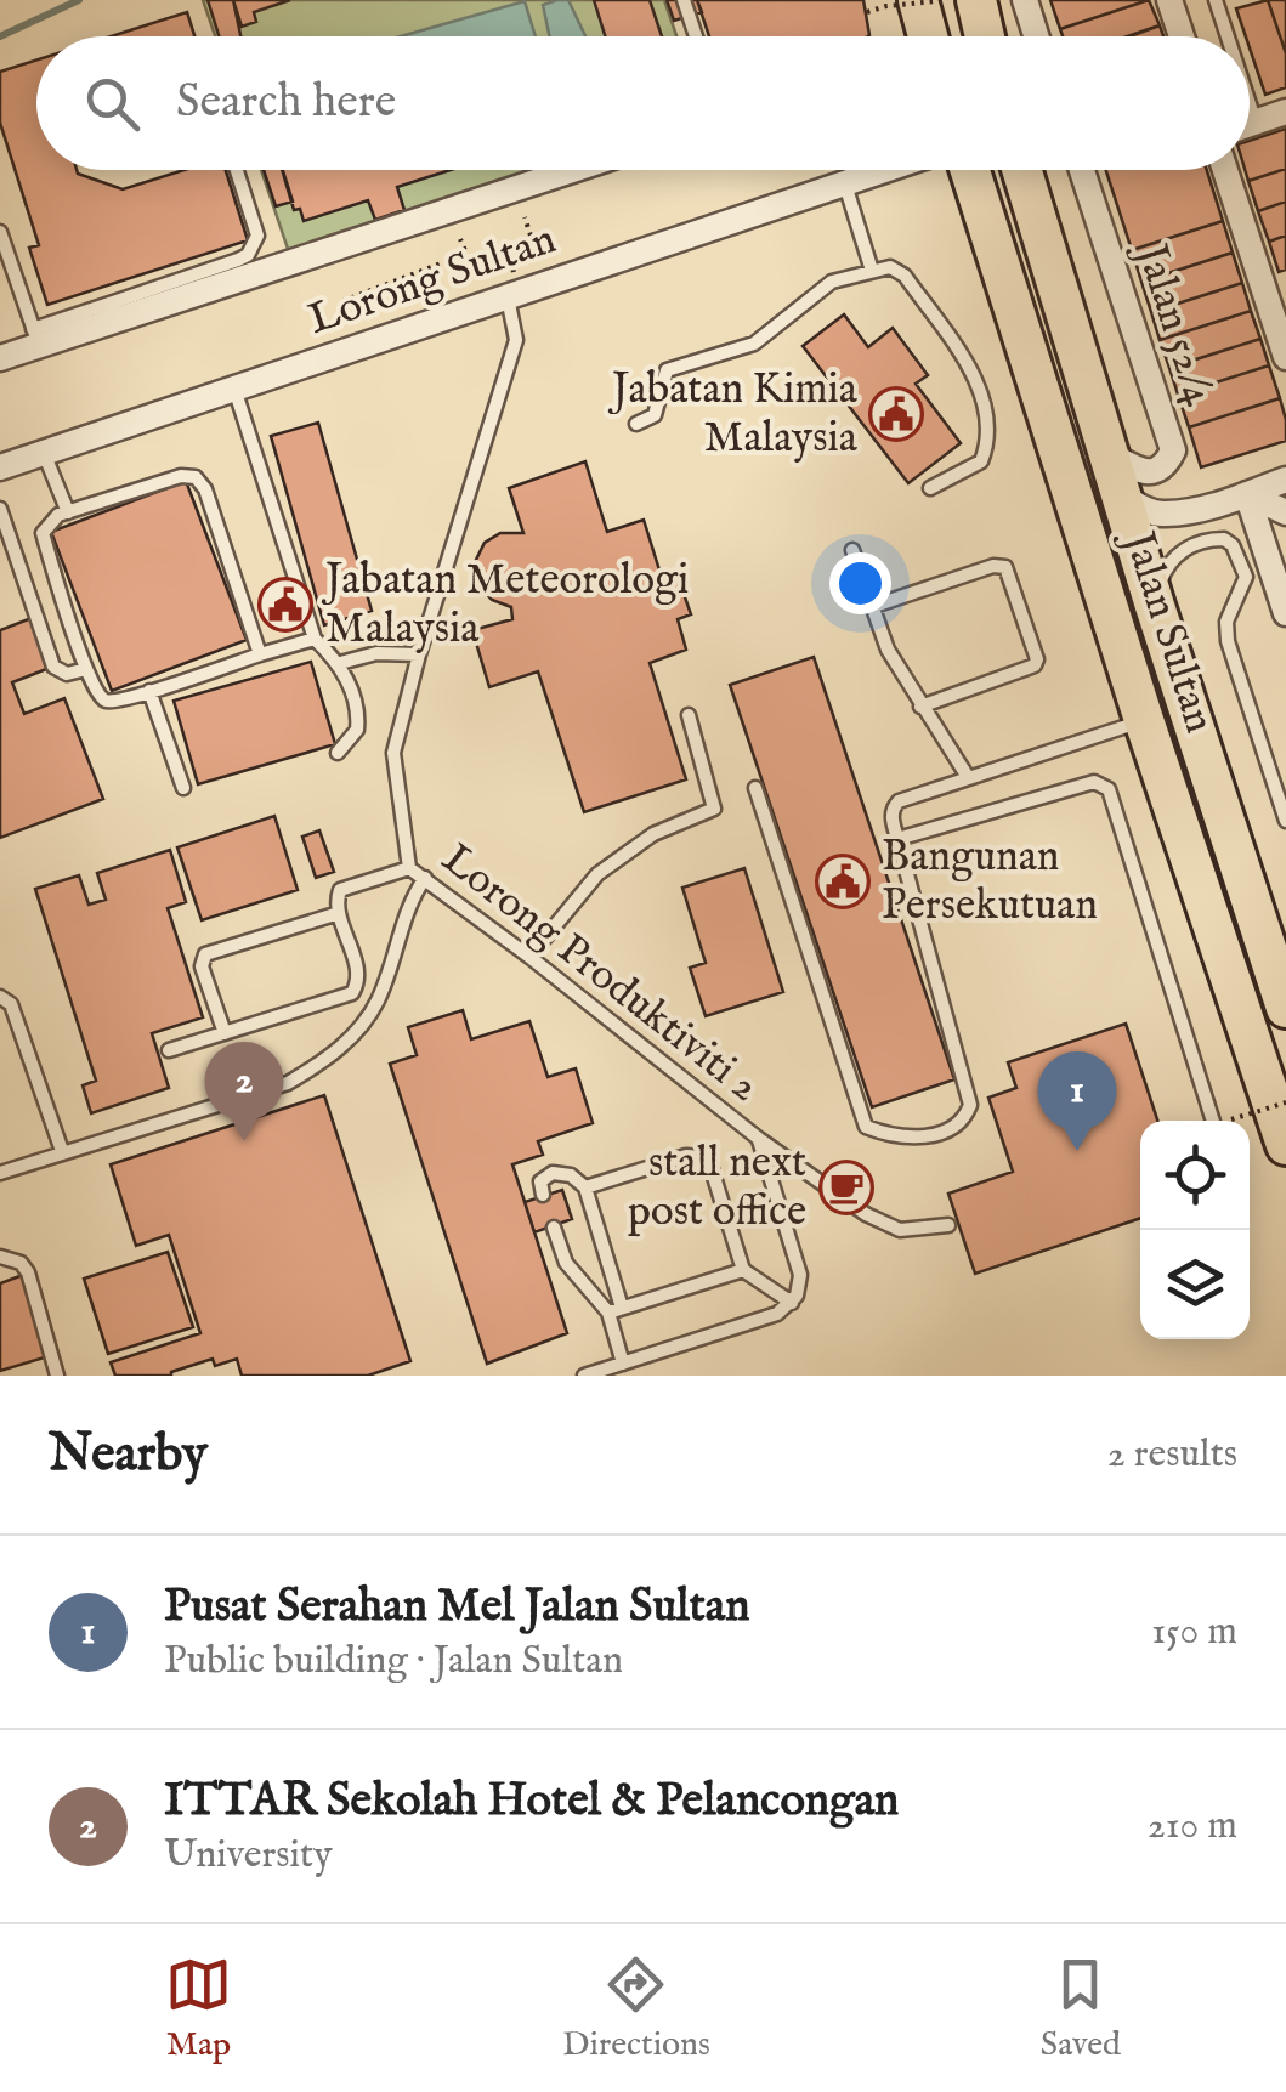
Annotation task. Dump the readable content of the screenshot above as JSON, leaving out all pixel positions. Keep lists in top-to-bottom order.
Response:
{
  "streets": {
    "main road": ["Jalan Sultan"],
    "street": ["Lorong Sultan", "Jalan 52/4"],
    "lane": ["Lorong Produktiviti 2"]
  },
  "crossings": [
    ["Lorong Sultan", "Lorong Produktiviti 2"],
    ["Jalan 52/4", "Jalan Sultan"]
  ],
  "places": {
    "public building": ["Jabatan Kimia Malaysia", "Jabatan Meteorologi Malaysia", "Bangunan Persekutuan"],
    "cafe": ["stall next post office"]
  },
  "page": {
    "search": "Search here",
    "pins": ["2", "1"],
    "heading": ["Nearby", "2 results"],
    "list": [
      {
        "mark": "1",
        "name": "Pusat Serahan Mel Jalan Sultan",
        "note": "Public building · Jalan Sultan",
        "value": "150 m"
      },
      {
        "mark": "2",
        "name": "ITTAR Sekolah Hotel & Pelancongan",
        "note": "University",
        "value": "210 m"
      }
    ],
    "nav": ["Map", "Directions", "Saved"]
  }
}
